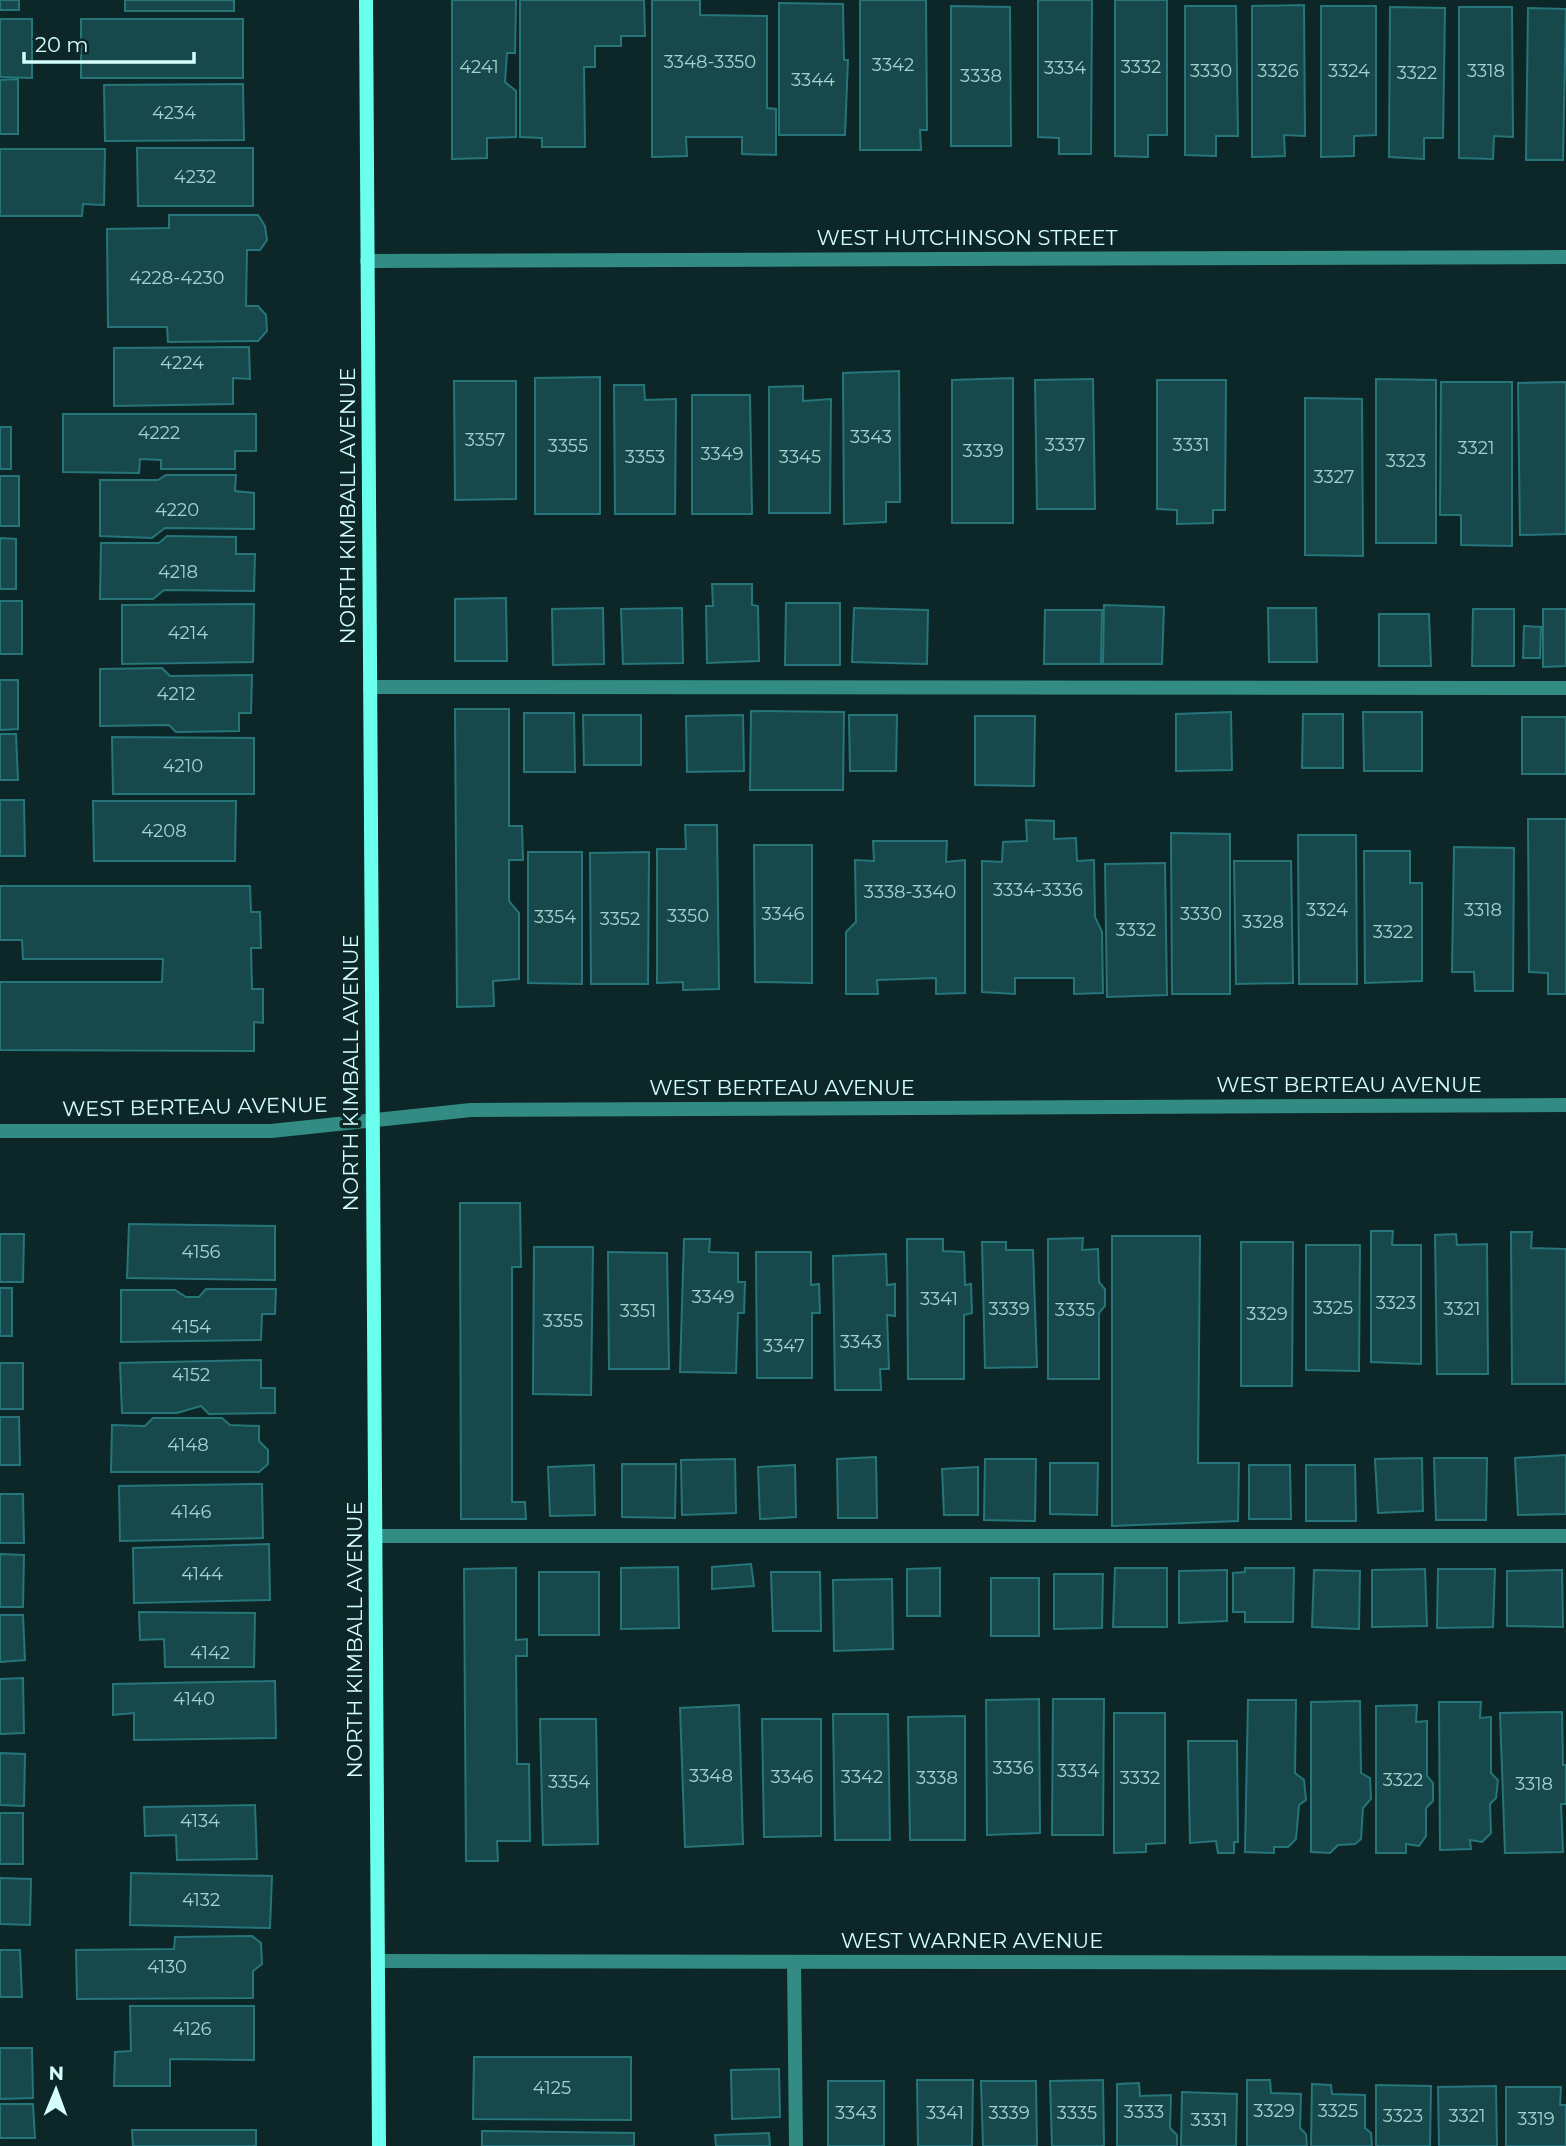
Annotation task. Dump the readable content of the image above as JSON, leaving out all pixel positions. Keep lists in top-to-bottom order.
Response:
{
  "streets": {
    "street": [
      "WEST HUTCHINSON STREET",
      "NORTH KIMBALL AVENUE",
      "WEST BERTEAU AVENUE",
      "WEST WARNER AVENUE"
    ]
  },
  "crossings": [
    ["WEST HUTCHINSON STREET", "NORTH KIMBALL AVENUE"],
    ["NORTH KIMBALL AVENUE", "WEST BERTEAU AVENUE"],
    ["NORTH KIMBALL AVENUE", "WEST WARNER AVENUE"]
  ],
  "house_numbers": [
    "3348-3350",
    "3342",
    "4241",
    "3332",
    "3334",
    "3330",
    "3326",
    "3324",
    "3318",
    "3322",
    "3338",
    "3344",
    "4234",
    "4232",
    "4228-4230",
    "4224",
    "4222",
    "3343",
    "3357",
    "3337",
    "3331",
    "3355",
    "3321",
    "3339",
    "3349",
    "3353",
    "3345",
    "3323",
    "3327",
    "4220",
    "4218",
    "4214",
    "4212",
    "4210",
    "4208",
    "3334-3336",
    "3338-3340",
    "3324",
    "3318",
    "3346",
    "3330",
    "3350",
    "3354",
    "3352",
    "3328",
    "3332",
    "3322",
    "4156",
    "3349",
    "3341",
    "3323",
    "3325",
    "3339",
    "3321",
    "3335",
    "3351",
    "3329",
    "3355",
    "4154",
    "3343",
    "3347",
    "4152",
    "4148",
    "4146",
    "4144",
    "4142",
    "4140",
    "3336",
    "3334",
    "3348",
    "3346",
    "3342",
    "3338",
    "3332",
    "3322",
    "3354",
    "3318",
    "4134",
    "4132",
    "4130",
    "4126",
    "4125",
    "3329",
    "3325",
    "3333",
    "3343",
    "3341",
    "3339",
    "3335",
    "3323",
    "3321",
    "3319",
    "3331"
  ],
  "scale_bar": "20 m",
  "north": "top"
}
